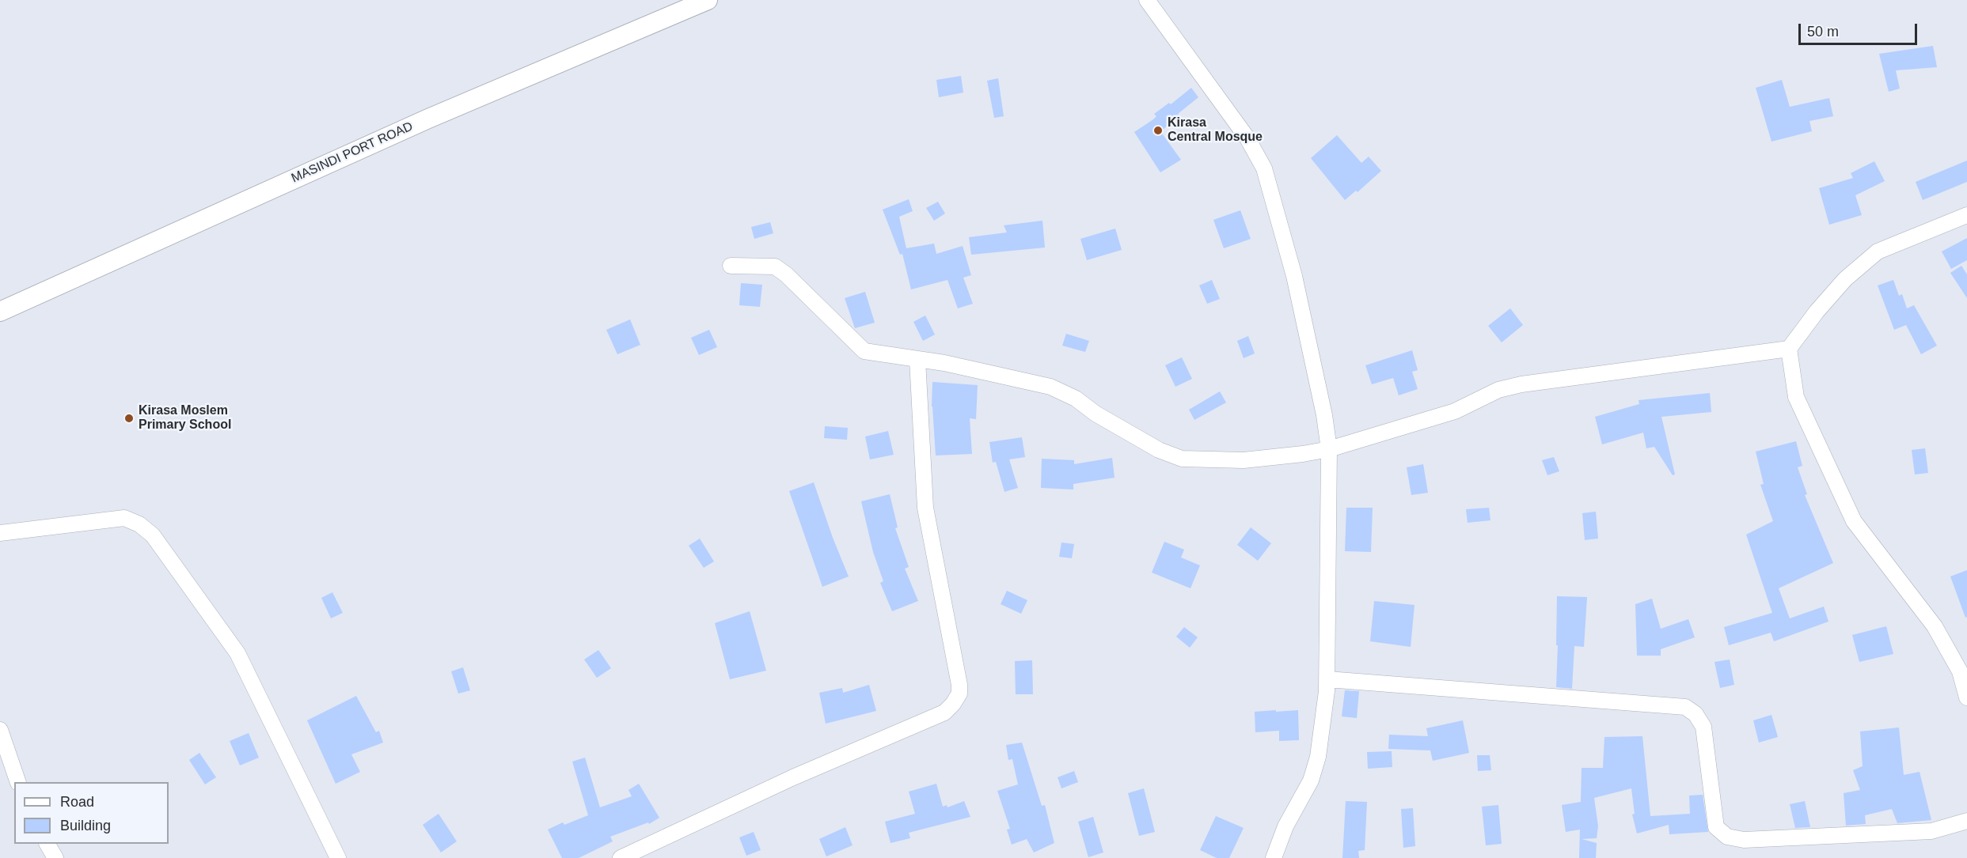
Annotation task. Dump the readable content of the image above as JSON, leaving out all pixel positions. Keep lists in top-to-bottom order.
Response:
{
  "streets": {
    "main road": ["MASINDI PORT ROAD"]
  },
  "places": ["Kirasa Central Mosque", "Kirasa Moslem Primary School"],
  "legend": ["Road", "Building"],
  "scale_bar": "50 m"
}
